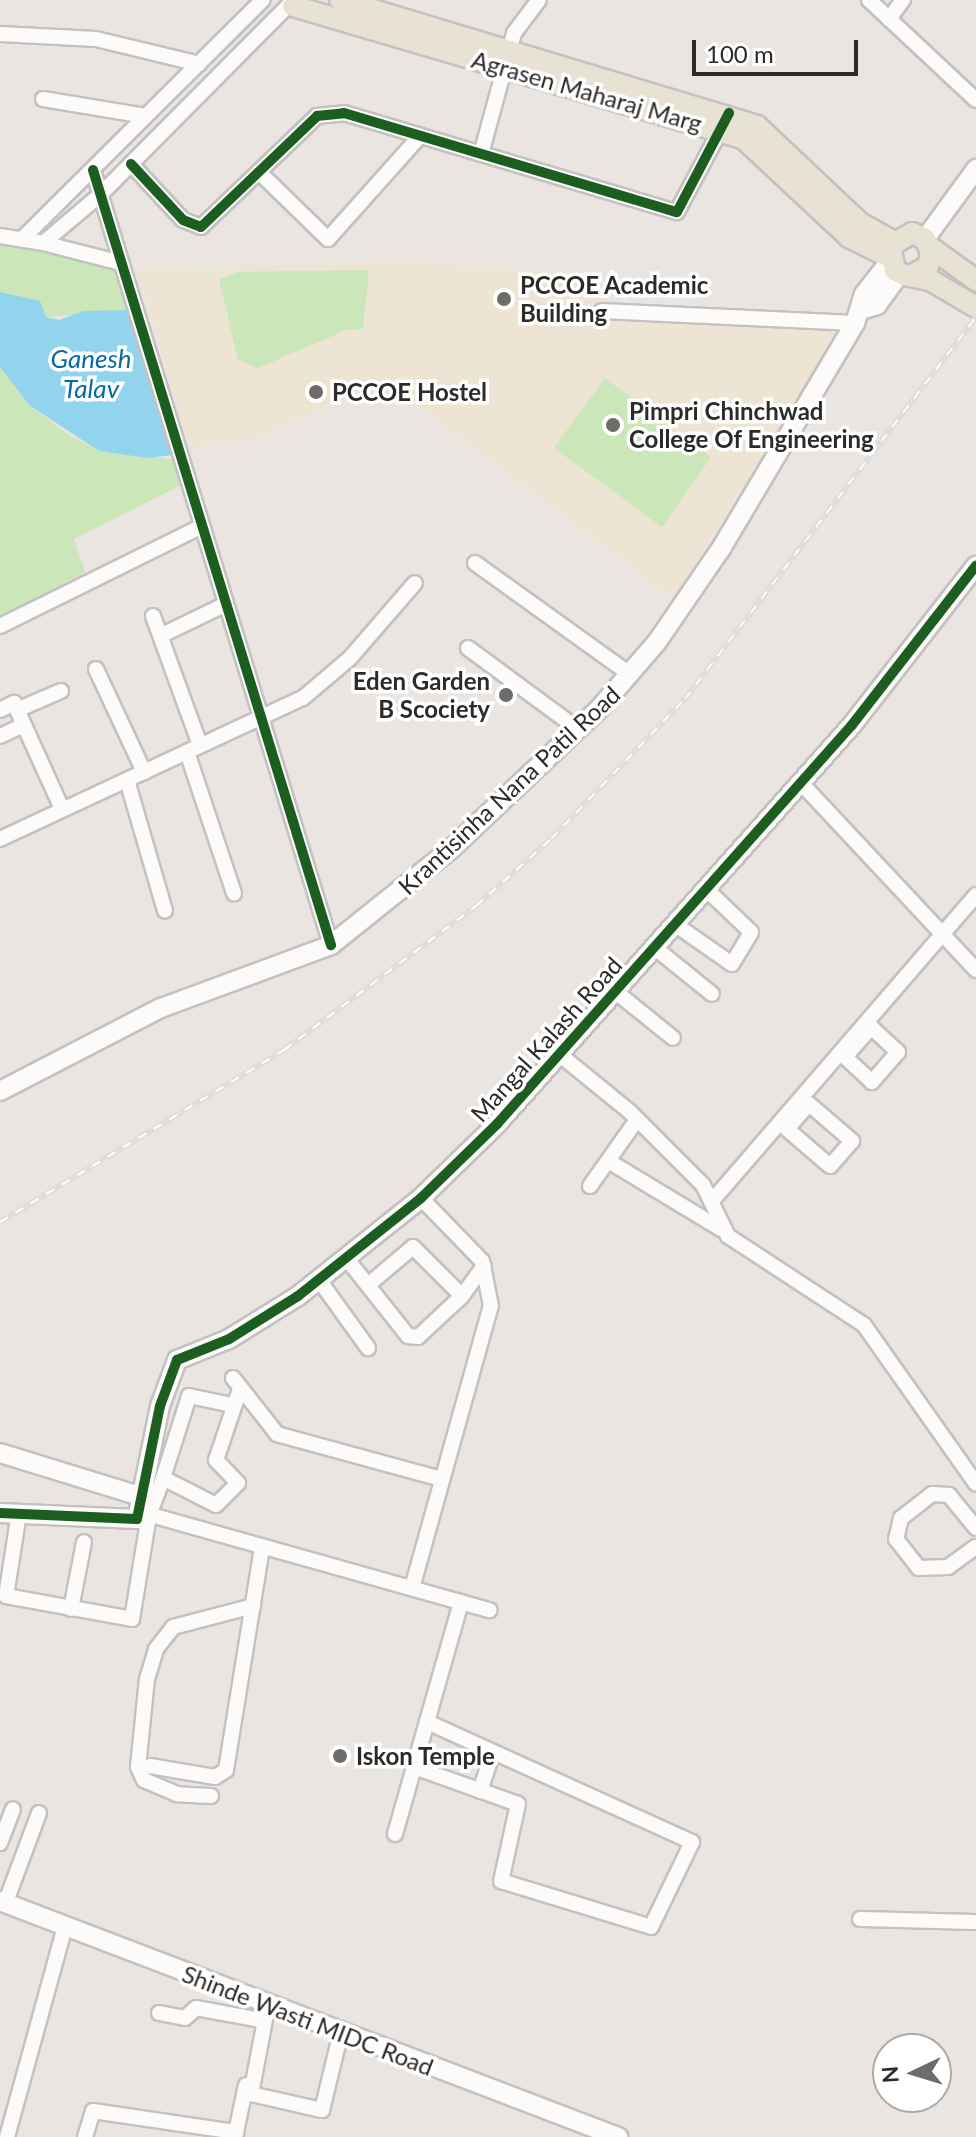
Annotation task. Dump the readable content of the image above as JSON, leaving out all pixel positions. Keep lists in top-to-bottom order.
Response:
{
  "streets": {
    "main road": ["Agrasen Maharaj Marg"],
    "street": ["Krantisinha Nana Patil Road", "Mangal Kalash Road", "Shinde Wasti MIDC Road"]
  },
  "crossings": [
    ["Agrasen Maharaj Marg", "Krantisinha Nana Patil Road"]
  ],
  "water": ["Ganesh Talav"],
  "places": [
    "PCCOE Academic Building",
    "PCCOE Hostel",
    "Pimpri Chinchwad College Of Engineering",
    "Eden Garden B Scociety",
    "Iskon Temple"
  ],
  "scale_bar": "100 m",
  "north": "left"
}
